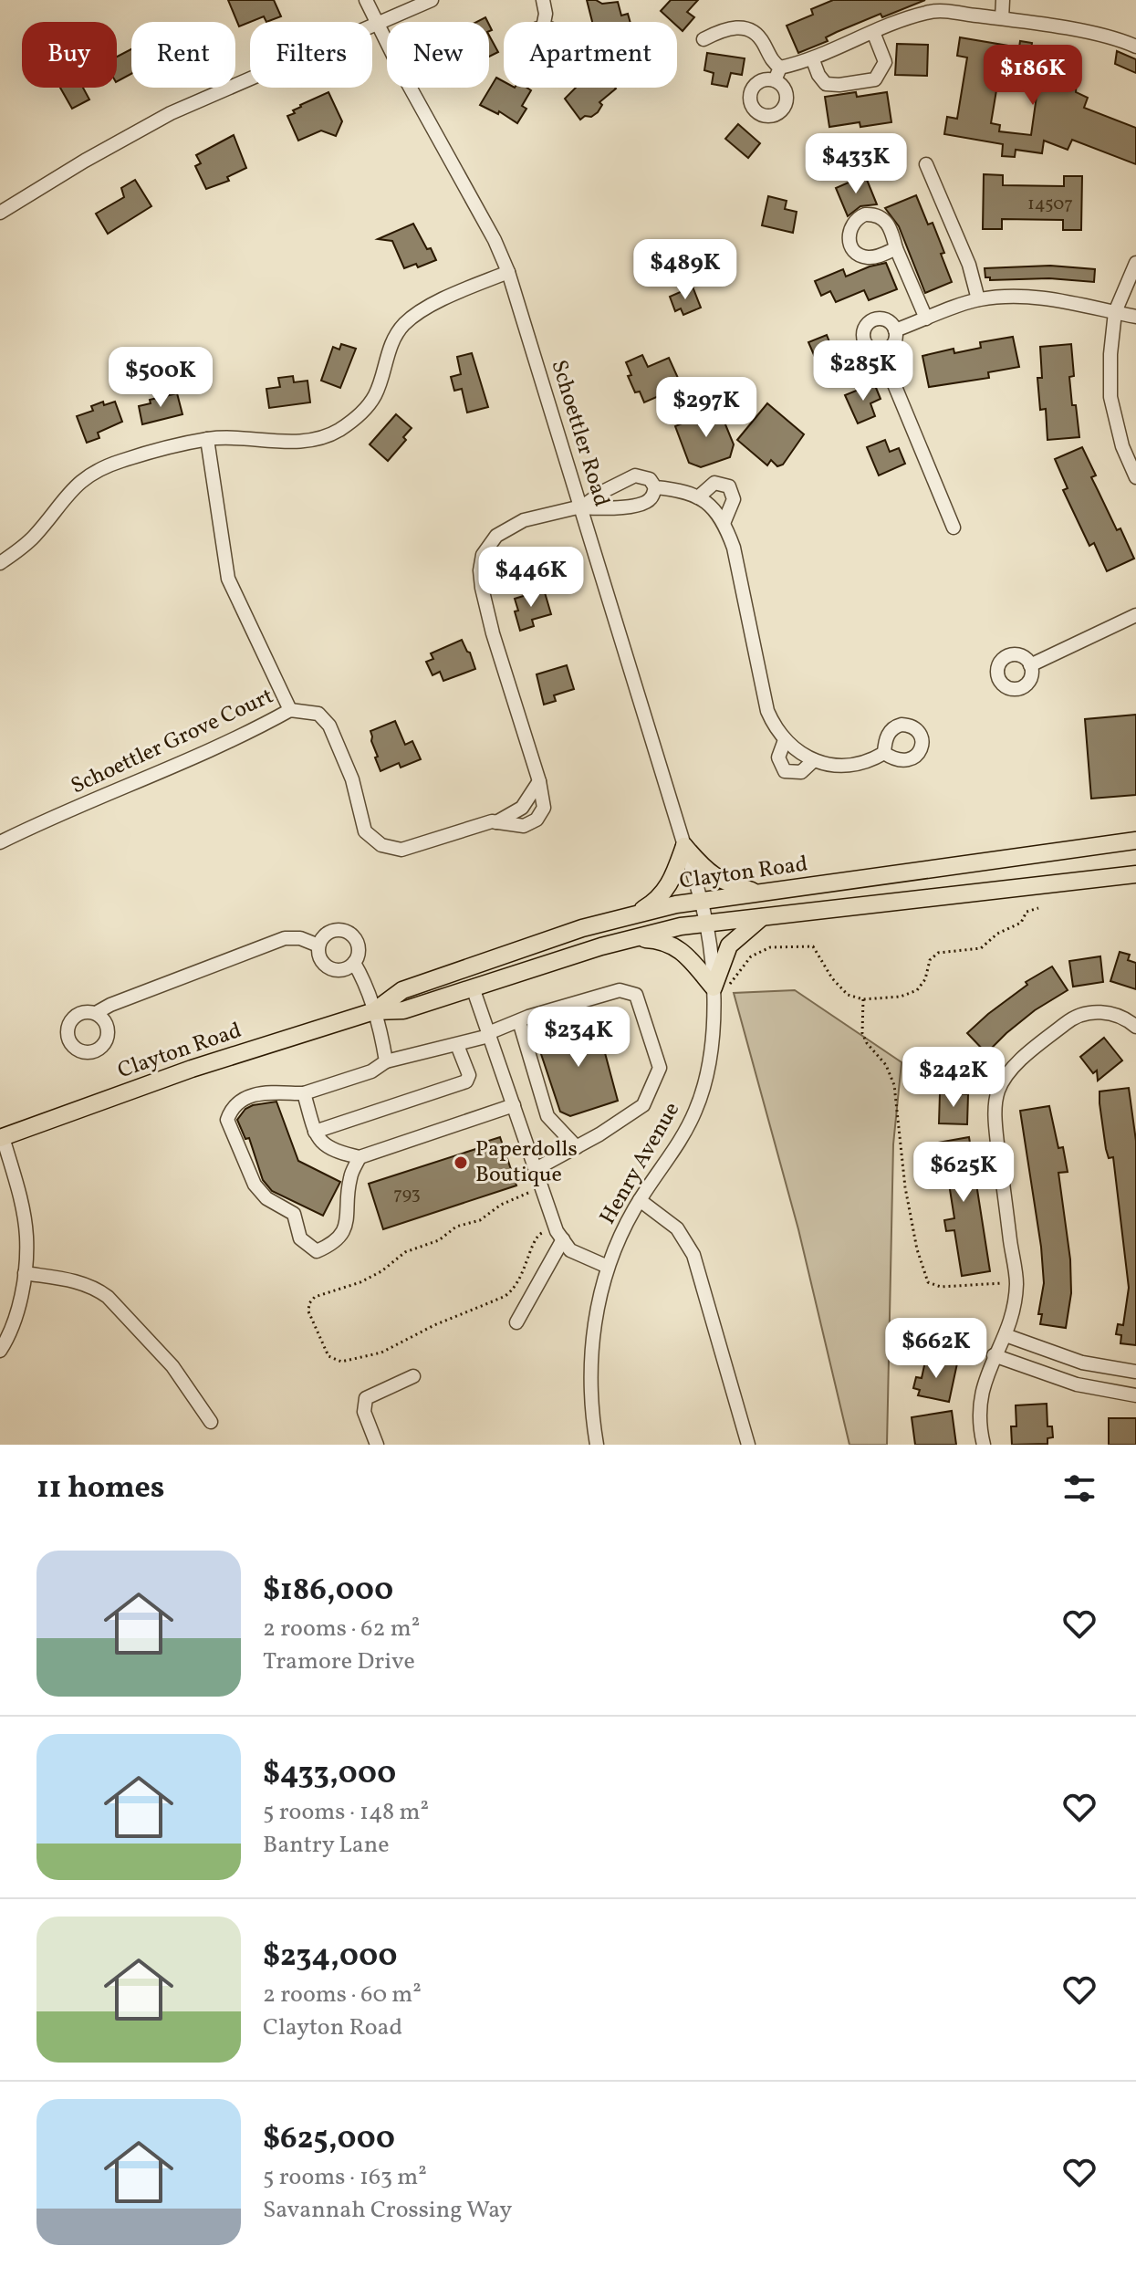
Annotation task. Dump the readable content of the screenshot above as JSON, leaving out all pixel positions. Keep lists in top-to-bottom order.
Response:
{
  "streets": {
    "main road": ["Clayton Road"],
    "street": ["Schoettler Road", "Schoettler Grove Court", "Henry Avenue"]
  },
  "crossings": [
    ["Schoettler Road", "Schoettler Grove Court"],
    ["Schoettler Road", "Clayton Road"],
    ["Schoettler Road", "Henry Avenue"],
    ["Clayton Road", "Henry Avenue"]
  ],
  "places": ["Paperdolls Boutique"],
  "house_numbers": ["14507", "793"],
  "page": {
    "chip": [
      "Buy",
      "Rent",
      "Filters",
      "New",
      "Apartment"
    ],
    "price": [
      "$186K",
      "$433K",
      "$489K",
      "$285K",
      "$500K",
      "$297K",
      "$446K",
      "$234K",
      "$242K",
      "$625K",
      "$662K"
    ],
    "heading": "11 homes",
    "list": [
      {
        "name": "$186,000",
        "note": "2 rooms · 62 m² · Tramore Drive"
      },
      {
        "name": "$433,000",
        "note": "5 rooms · 148 m² · Bantry Lane"
      },
      {
        "name": "$234,000",
        "note": "2 rooms · 60 m² · Clayton Road"
      },
      {
        "name": "$625,000",
        "note": "5 rooms · 163 m² · Savannah Crossing Way"
      }
    ]
  }
}
